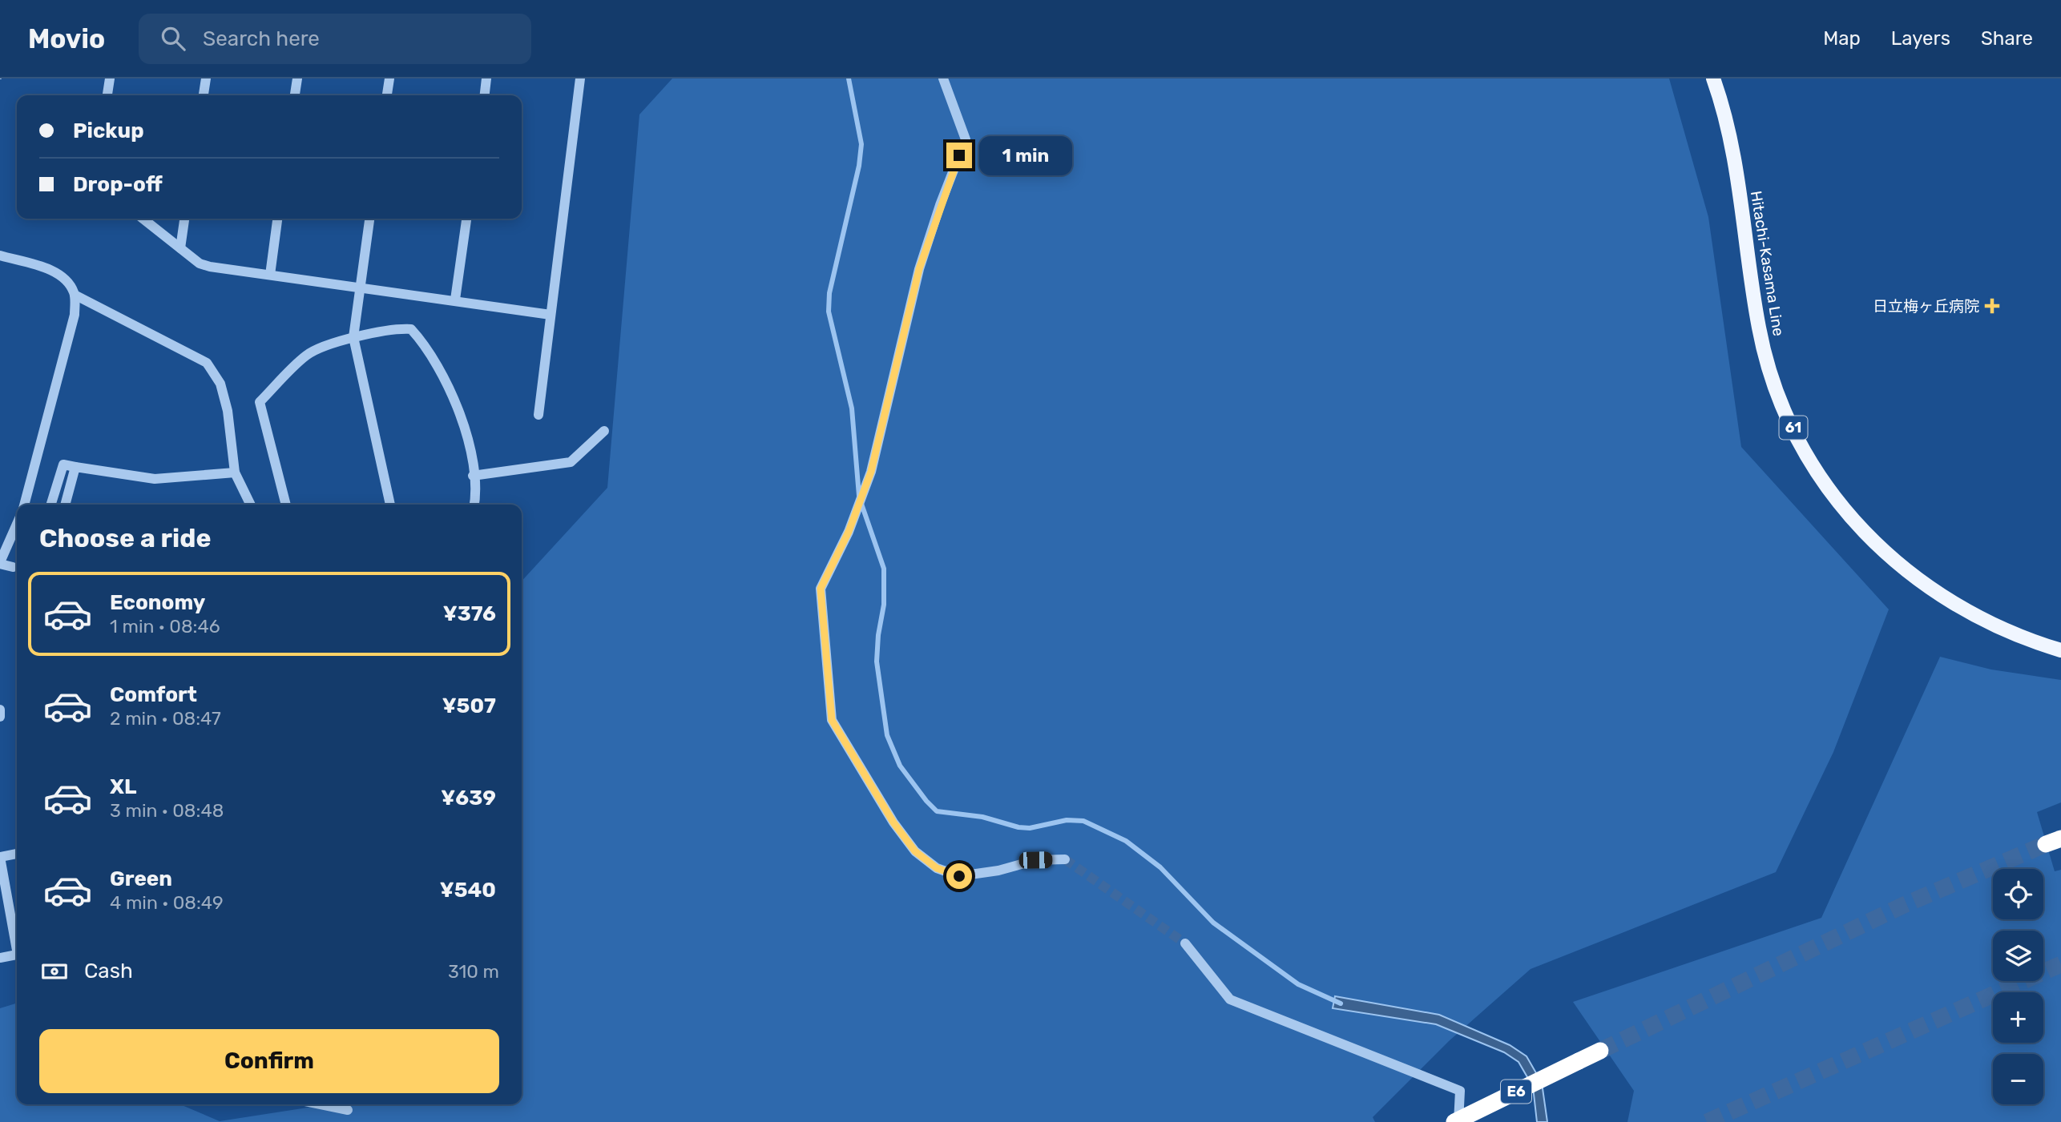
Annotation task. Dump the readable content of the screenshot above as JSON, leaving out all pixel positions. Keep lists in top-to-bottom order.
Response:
{
  "streets": {
    "highway": ["E6"],
    "main road": ["Hitachi-Kasama Line", "61"]
  },
  "places": {
    "health": ["日立梅ヶ丘病院"]
  },
  "page": {
    "header": "Movio",
    "search": "Search here",
    "nav": ["Map", "Layers", "Share"],
    "banner": ["Pickup", "Drop-off"],
    "bubble": "1 min",
    "heading": "Choose a ride",
    "list": [
      {
        "name": "Economy",
        "note": "1 min · 08:46",
        "value": "¥376"
      },
      {
        "name": "Comfort",
        "note": "2 min · 08:47",
        "value": "¥507"
      },
      {
        "name": "XL",
        "note": "3 min · 08:48",
        "value": "¥639"
      },
      {
        "name": "Green",
        "note": "4 min · 08:49",
        "value": "¥540"
      }
    ],
    "map_buttons": ["+", "−"],
    "pay": ["Cash", "310 m"],
    "buttons": "Confirm"
  }
}
